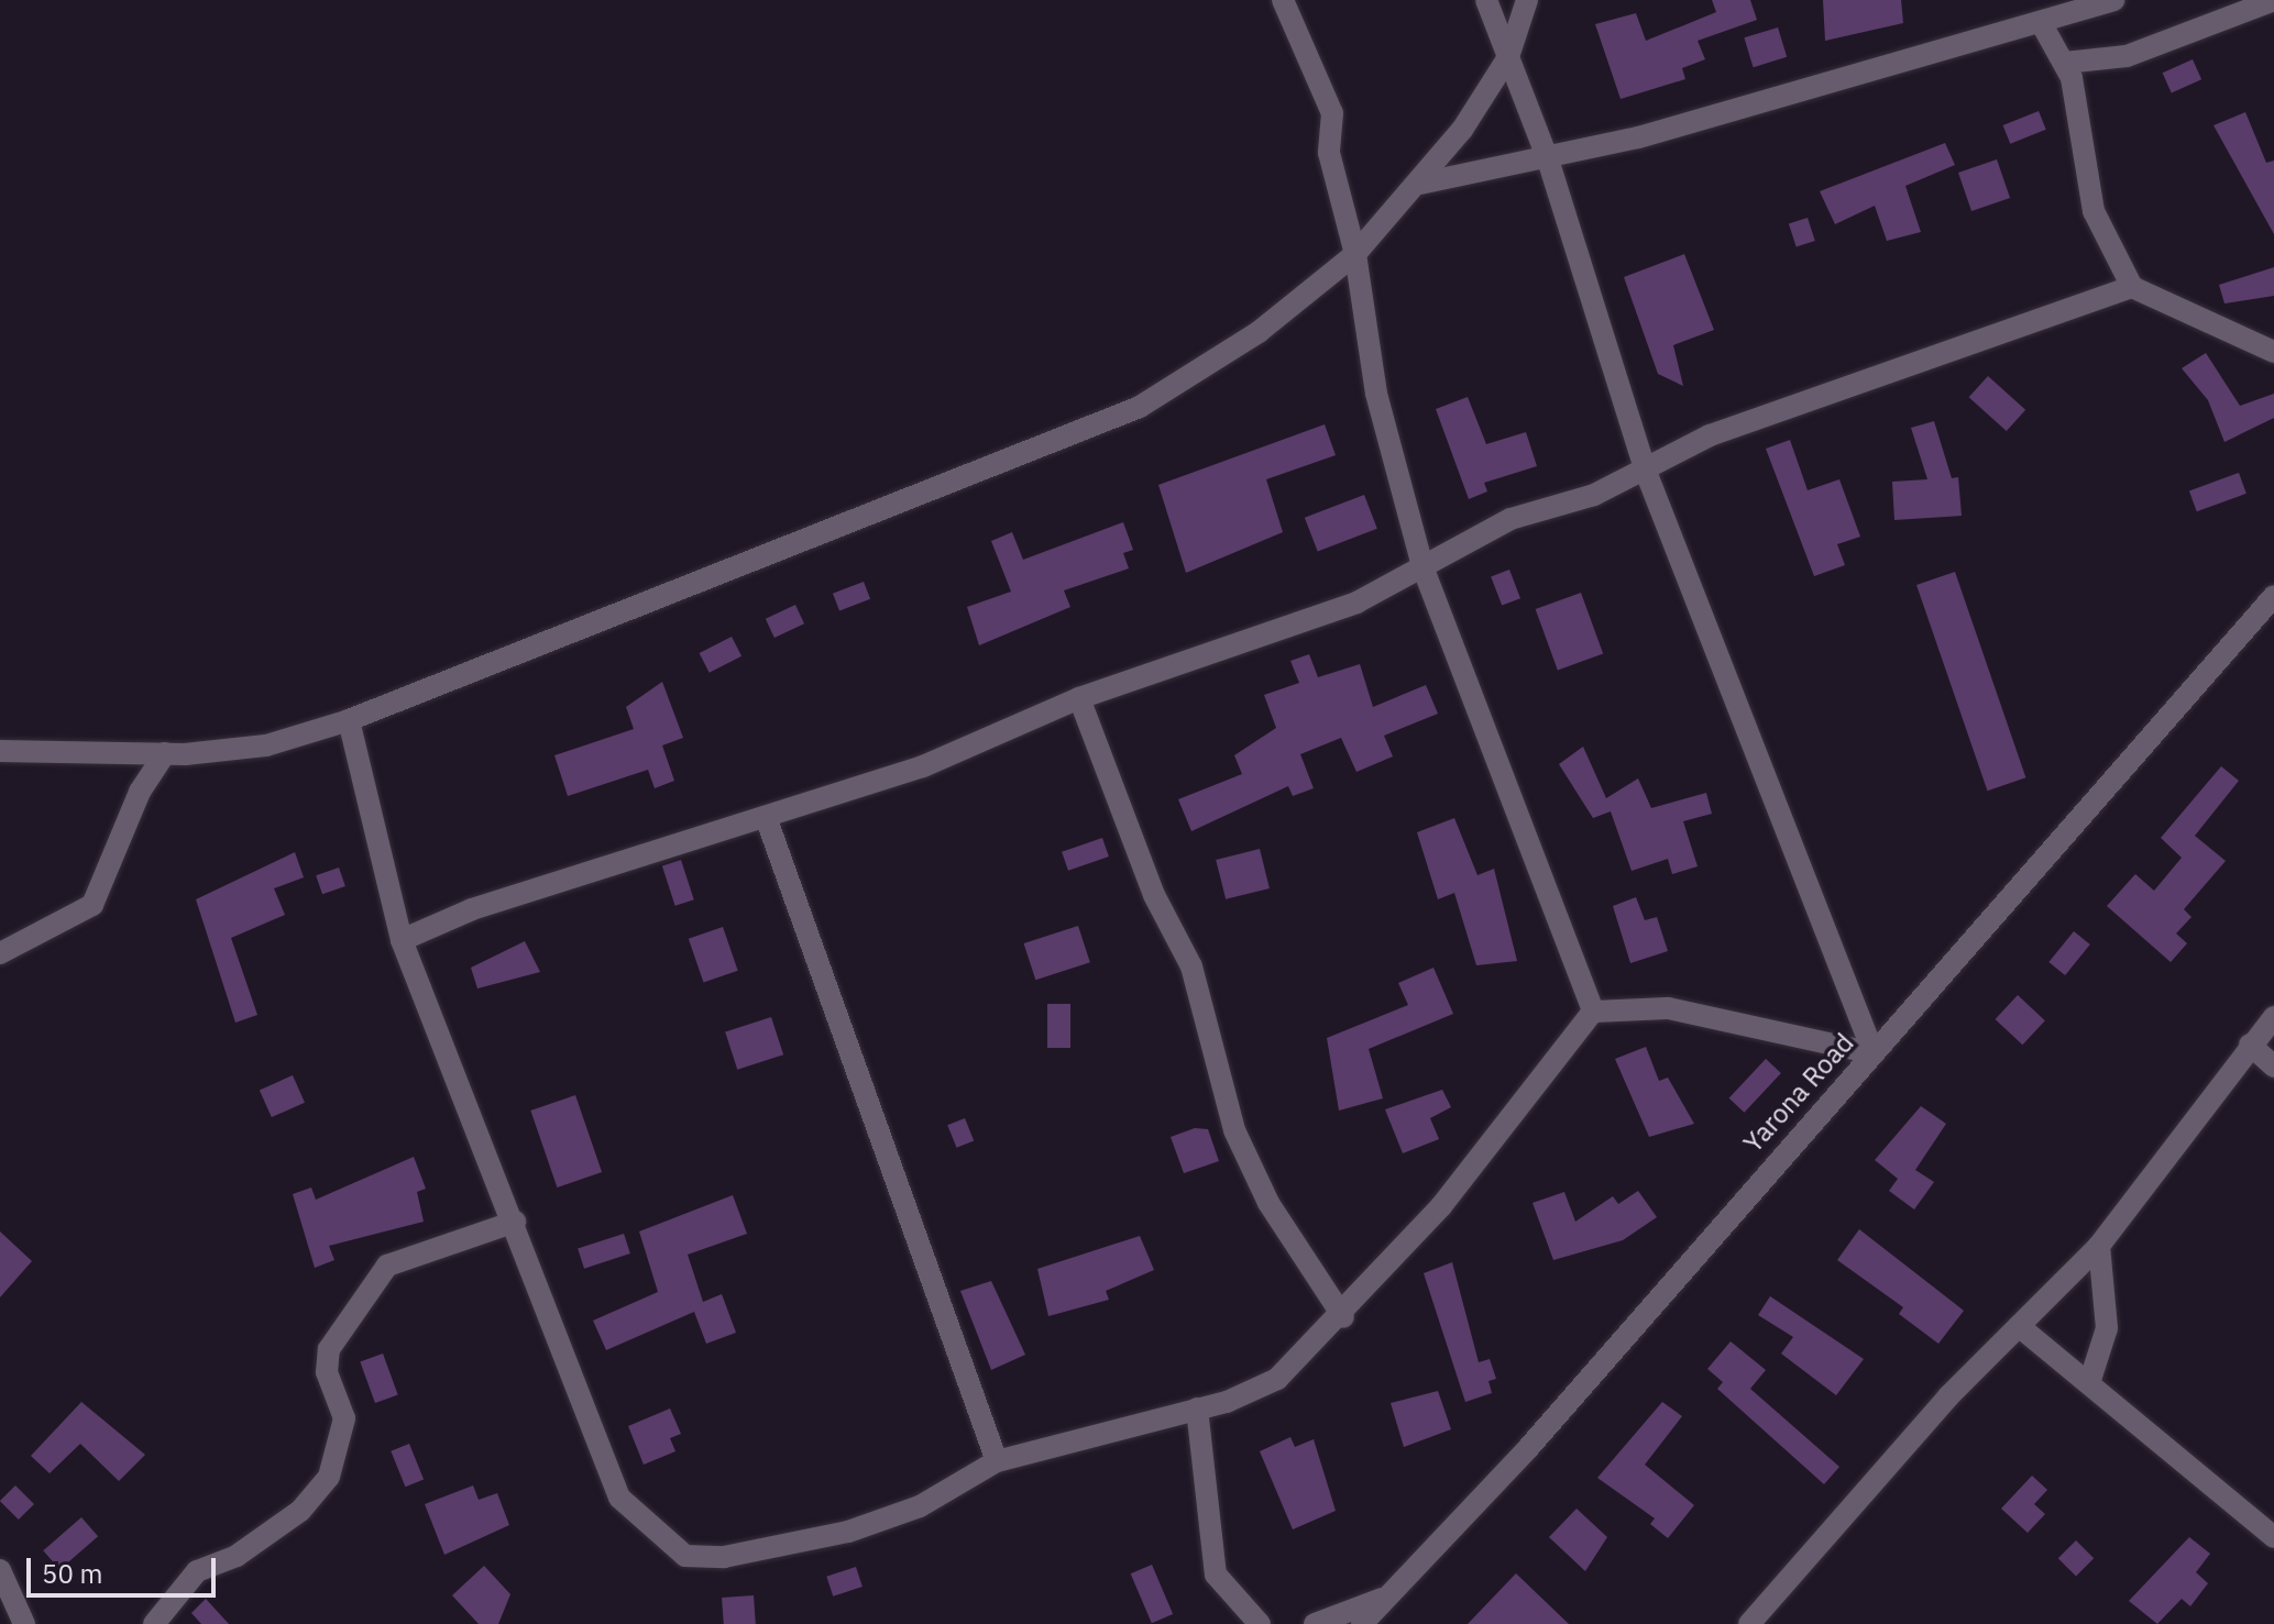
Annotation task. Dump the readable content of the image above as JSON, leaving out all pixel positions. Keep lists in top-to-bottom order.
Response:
{
  "streets": {
    "street": ["Yarona Road"]
  },
  "scale_bar": "50 m"
}
